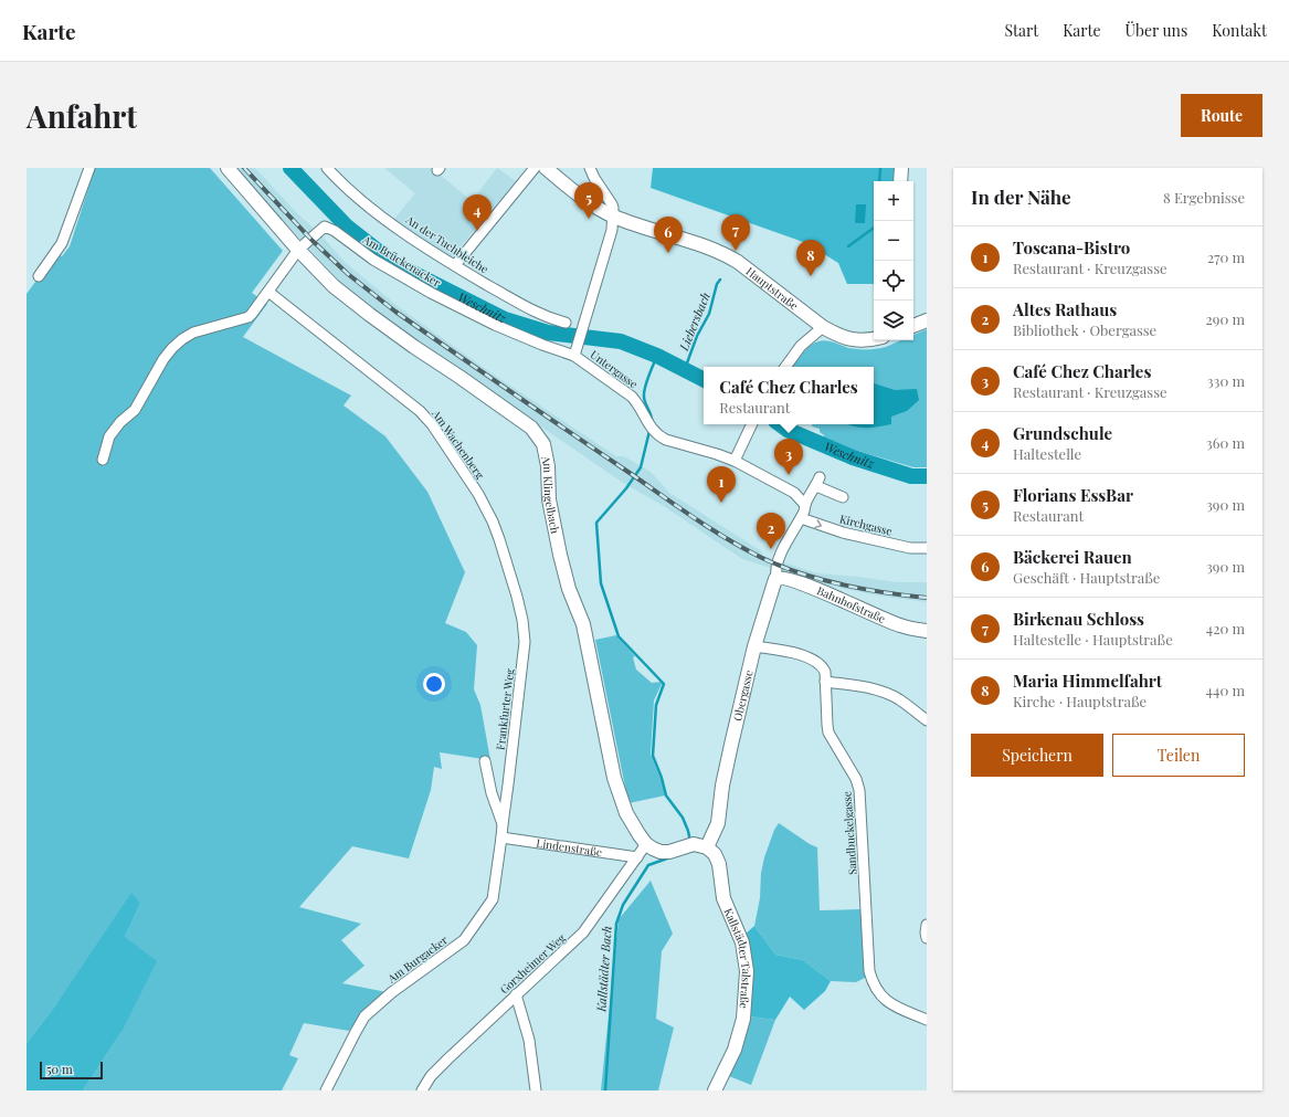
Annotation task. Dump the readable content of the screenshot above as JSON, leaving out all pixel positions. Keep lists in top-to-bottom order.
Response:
{
  "streets": {
    "main road": [
      "Hauptstraße",
      "Am Klingelbach",
      "Bahnhofstraße",
      "Obergasse",
      "Kallstädter Talstraße"
    ],
    "street": [
      "An der Tuchbleiche",
      "Am Brückenacker",
      "Untergasse",
      "Am Wachenberg",
      "Kirchgasse",
      "Frankfurter Weg",
      "Sandbuckelgasse",
      "Lindenstraße",
      "Am Burgacker",
      "Gorxheimer Weg"
    ]
  },
  "crossings": [
    ["Am Brückenacker", "Untergasse"],
    ["Am Brückenacker", "Am Wachenberg"],
    ["Am Brückenacker", "Am Klingelbach"],
    ["Hauptstraße", "Untergasse"],
    ["Untergasse", "Obergasse"],
    ["Am Wachenberg", "Frankfurter Weg"],
    ["Am Klingelbach", "Gorxheimer Weg"],
    ["Kirchgasse", "Obergasse"],
    ["Bahnhofstraße", "Obergasse"],
    ["Obergasse", "Sandbuckelgasse"],
    ["Obergasse", "Kallstädter Talstraße"],
    ["Frankfurter Weg", "Lindenstraße"],
    ["Frankfurter Weg", "Am Burgacker"],
    ["Lindenstraße", "Am Burgacker"],
    ["Lindenstraße", "Gorxheimer Weg"]
  ],
  "one_way": ["Kirchgasse"],
  "water": ["Weschnitz", "Liebersbach", "Kallstädter Bach"],
  "scale_bar": "50 m",
  "page": {
    "header": "Karte",
    "nav": [
      "Start",
      "Karte",
      "Über uns",
      "Kontakt"
    ],
    "buttons": [
      "Route",
      ["Speichern", "Teilen"]
    ],
    "title": "Anfahrt",
    "heading": ["In der Nähe", "8 Ergebnisse"],
    "map_buttons": ["+", "−"],
    "pins": [
      "5",
      "4",
      "7",
      "6",
      "8",
      "3",
      "1",
      "2"
    ],
    "list": [
      {
        "mark": "1",
        "name": "Toscana-Bistro",
        "note": "Restaurant · Kreuzgasse",
        "value": "270 m"
      },
      {
        "mark": "2",
        "name": "Altes Rathaus",
        "note": "Bibliothek · Obergasse",
        "value": "290 m"
      },
      {
        "mark": "3",
        "name": "Café Chez Charles",
        "note": "Restaurant · Kreuzgasse",
        "value": "330 m"
      },
      {
        "mark": "4",
        "name": "Grundschule",
        "note": "Haltestelle",
        "value": "360 m"
      },
      {
        "mark": "5",
        "name": "Florians EssBar",
        "note": "Restaurant",
        "value": "390 m"
      },
      {
        "mark": "6",
        "name": "Bäckerei Rauen",
        "note": "Geschäft · Hauptstraße",
        "value": "390 m"
      },
      {
        "mark": "7",
        "name": "Birkenau Schloss",
        "note": "Haltestelle · Hauptstraße",
        "value": "420 m"
      },
      {
        "mark": "8",
        "name": "Maria Himmelfahrt",
        "note": "Kirche · Hauptstraße",
        "value": "440 m"
      }
    ],
    "popup": ["Café Chez Charles", "Restaurant"],
    "scale": "50 m"
  }
}
